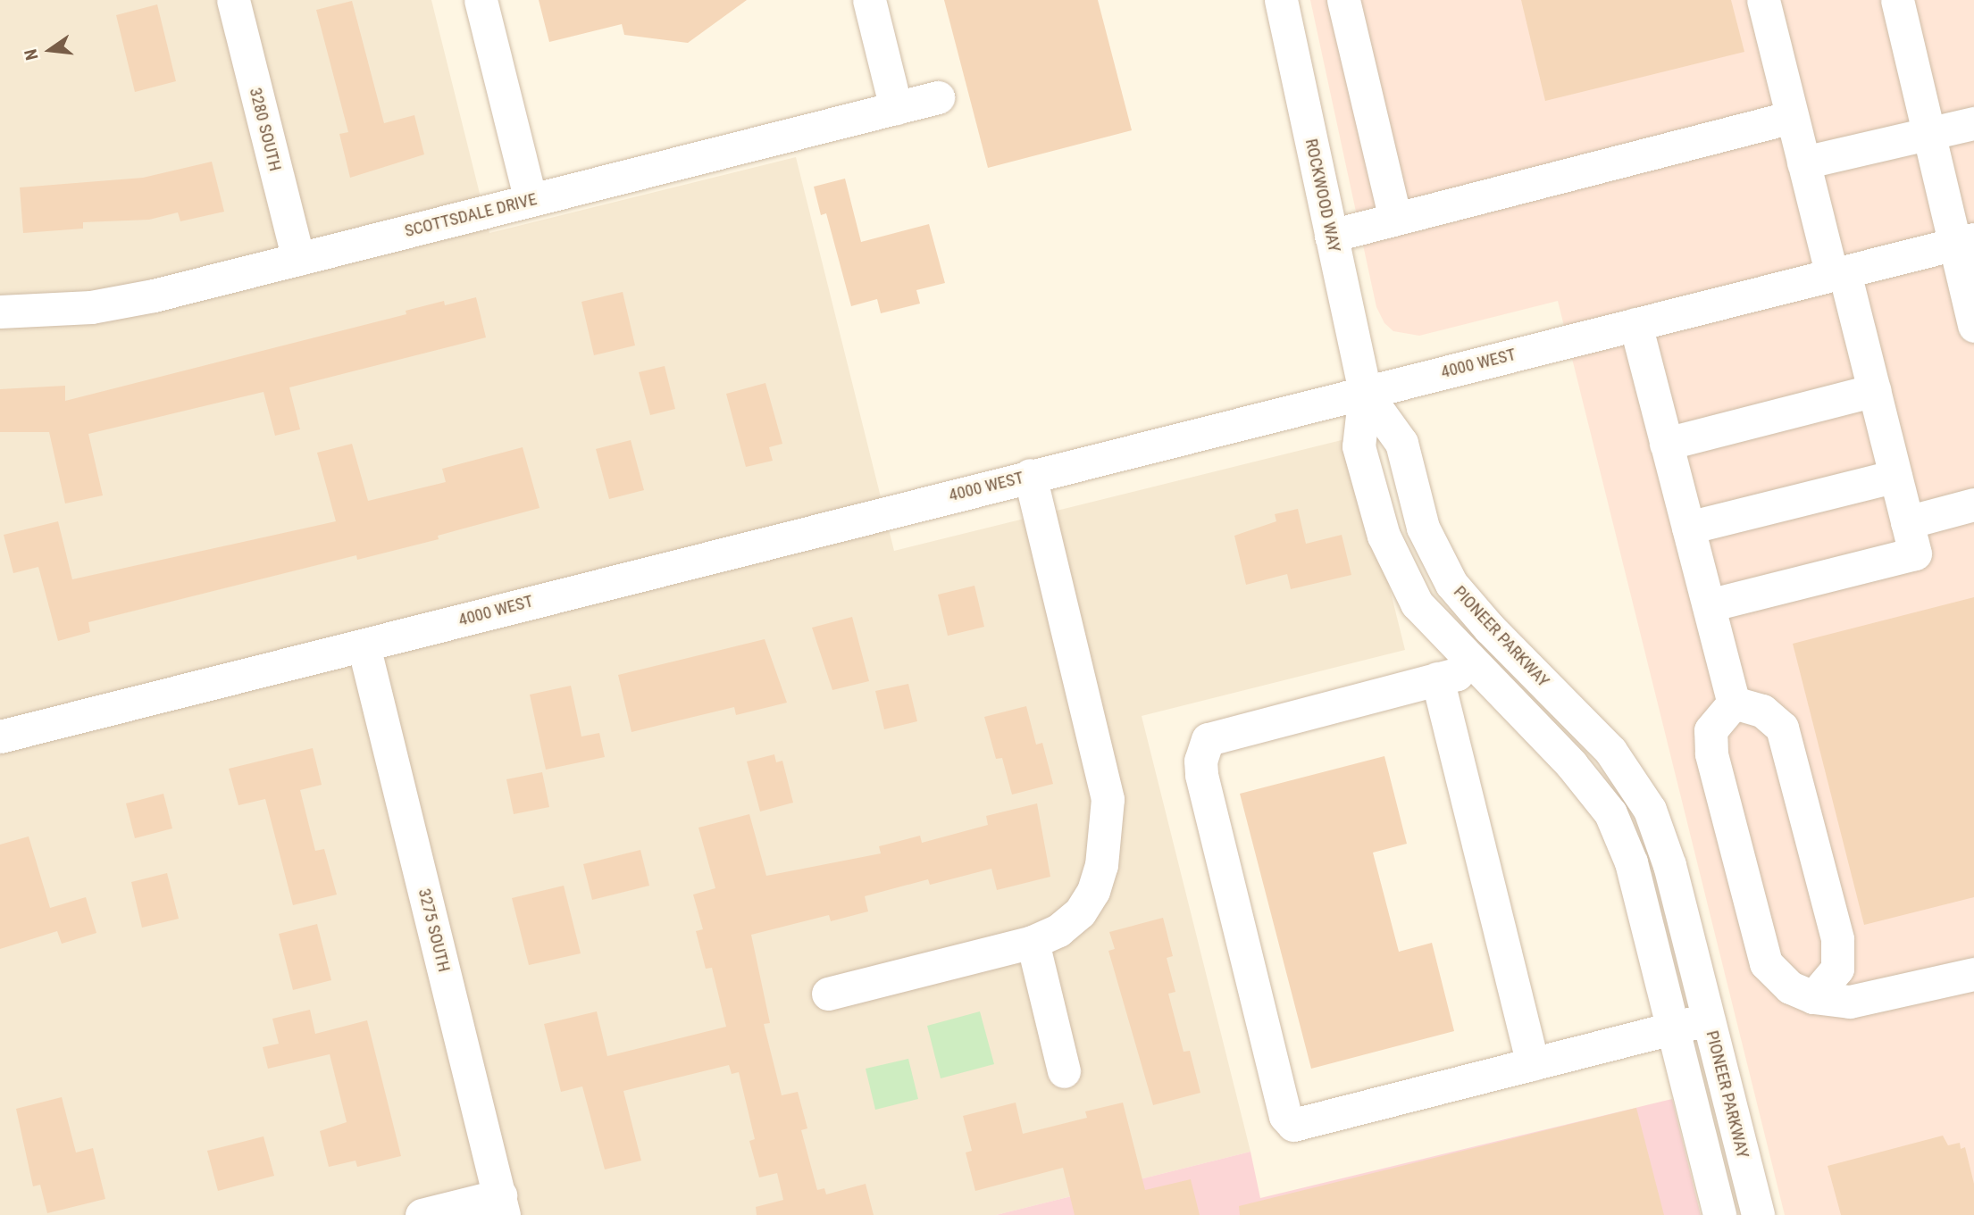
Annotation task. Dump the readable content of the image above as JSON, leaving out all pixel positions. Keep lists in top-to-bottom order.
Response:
{
  "streets": {
    "street": [
      "3280 SOUTH",
      "ROCKWOOD WAY",
      "SCOTTSDALE DRIVE",
      "4000 WEST",
      "PIONEER PARKWAY",
      "3275 SOUTH"
    ]
  },
  "crossings": [
    ["3280 SOUTH", "SCOTTSDALE DRIVE"],
    ["ROCKWOOD WAY", "4000 WEST"],
    ["ROCKWOOD WAY", "PIONEER PARKWAY"],
    ["4000 WEST", "PIONEER PARKWAY"],
    ["4000 WEST", "3275 SOUTH"]
  ],
  "north": "left"
}
